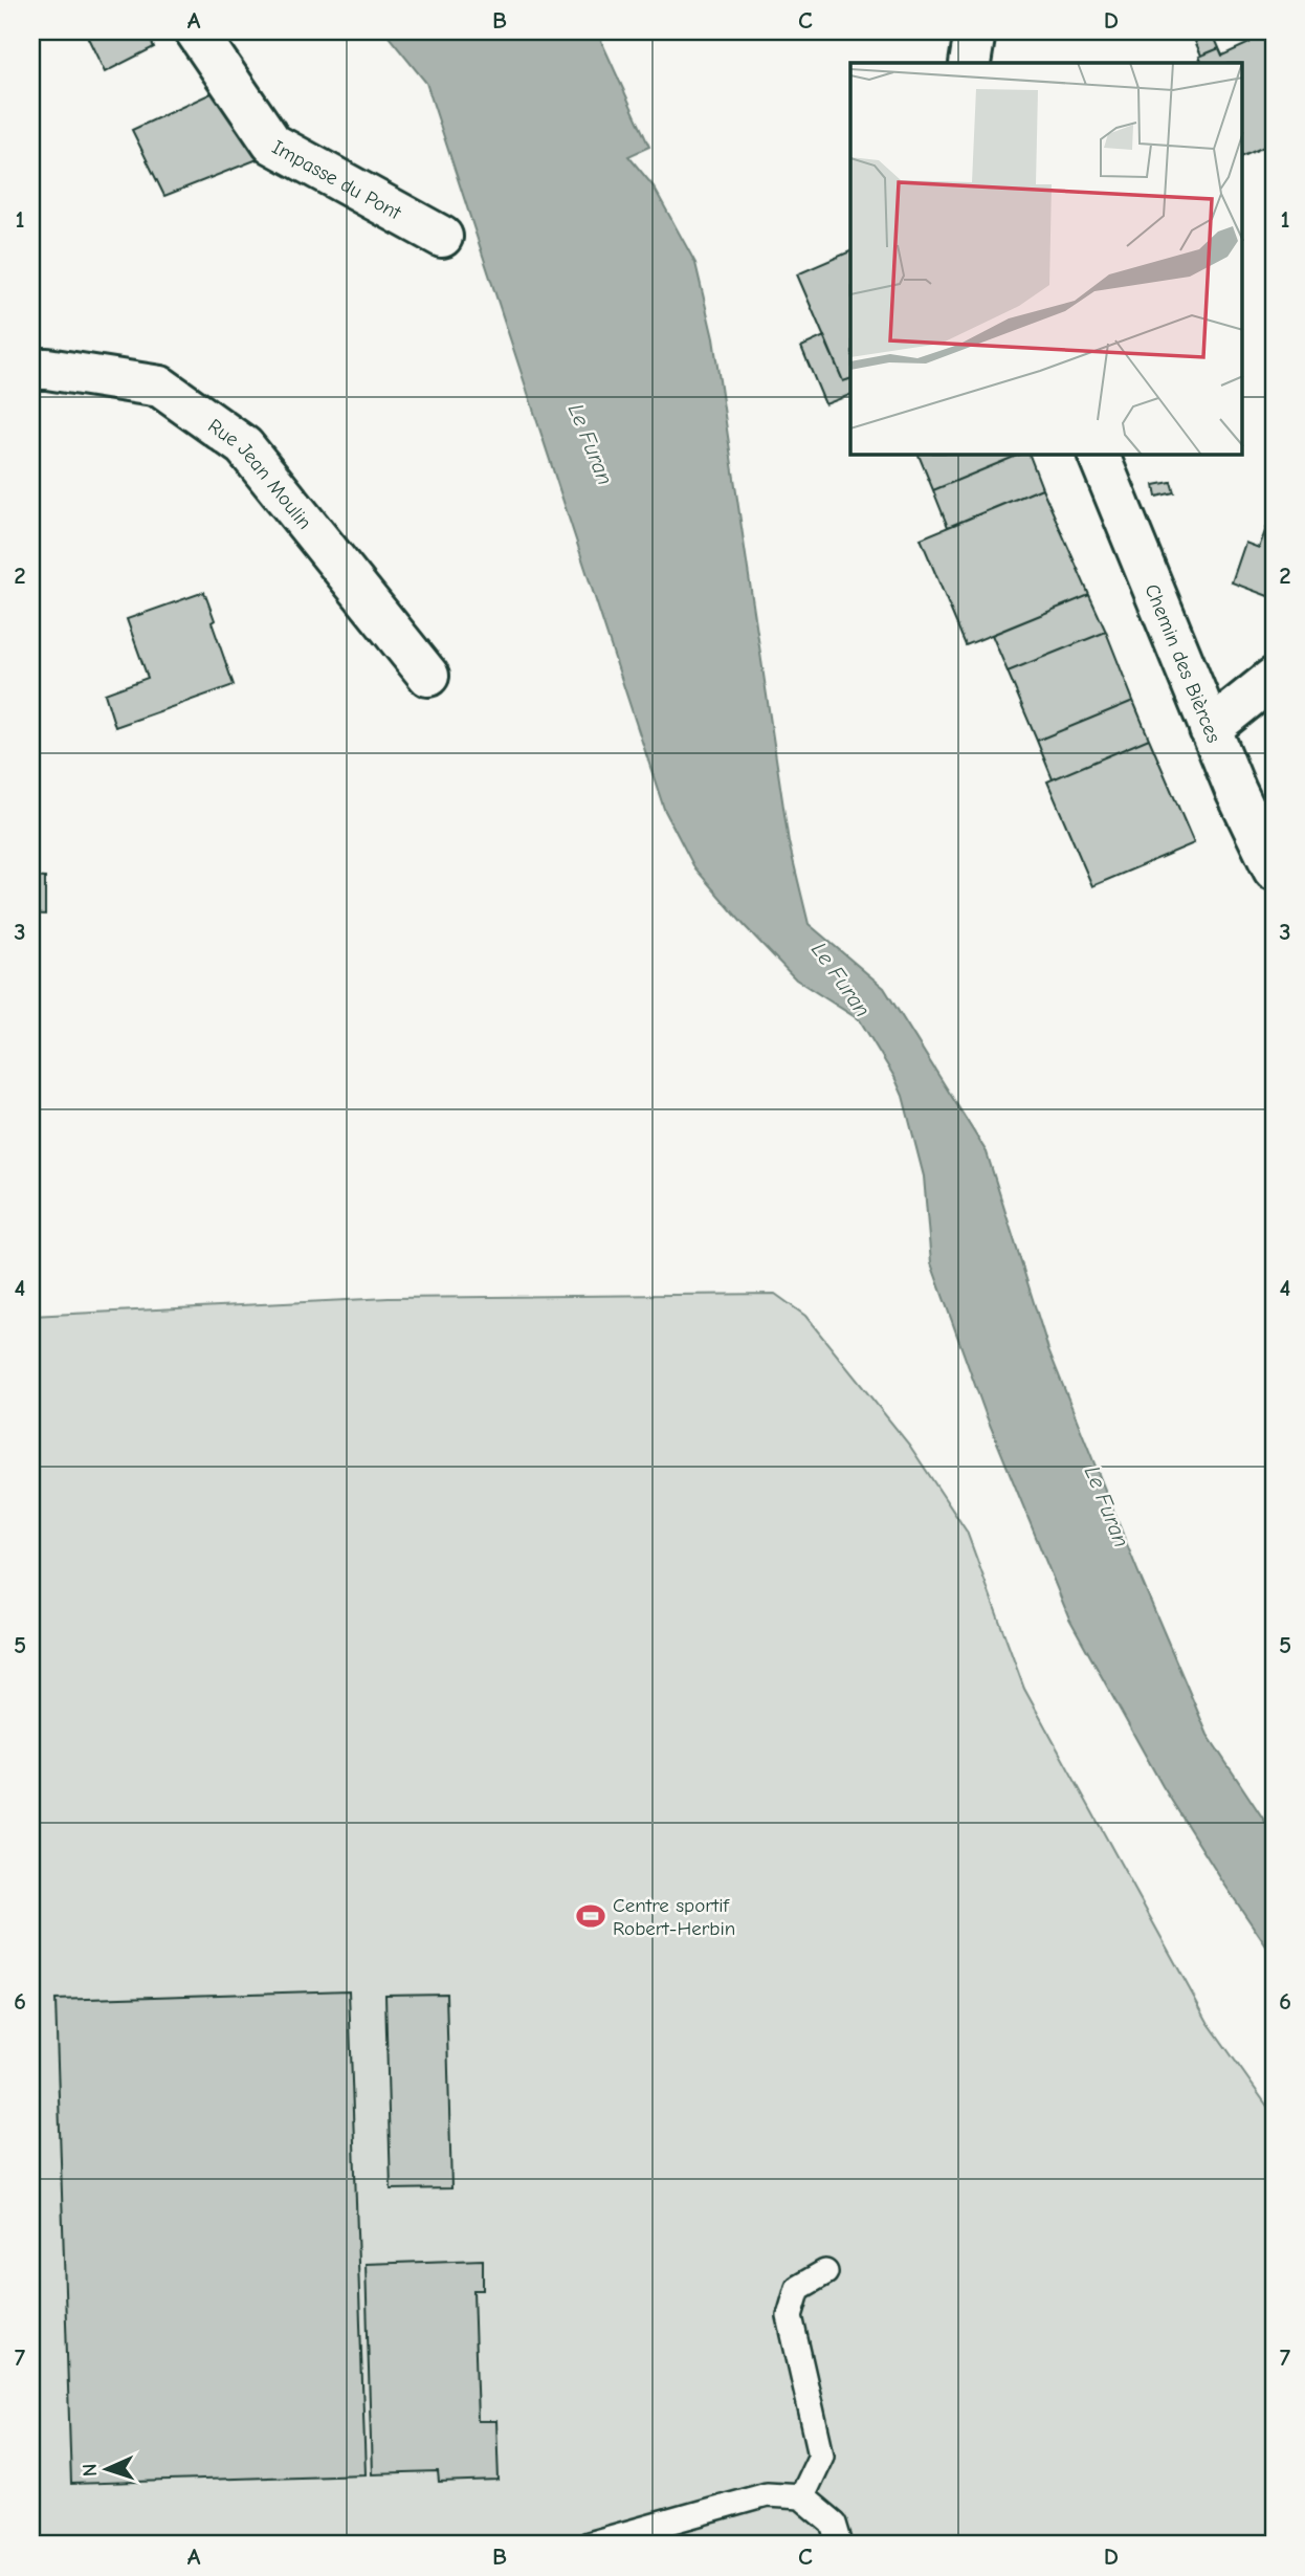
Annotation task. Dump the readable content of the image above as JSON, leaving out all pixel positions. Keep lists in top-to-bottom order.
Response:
{
  "streets": {
    "street": ["Impasse du Pont", "Rue Jean Moulin", "Chemin des Bièrces"]
  },
  "water": ["Le Furan"],
  "places": {
    "sports": ["Centre sportif Robert-Herbin"]
  },
  "north": "left",
  "grid": {
    "columns": [
      "A",
      "B",
      "C",
      "D"
    ],
    "rows": [
      "1",
      "2",
      "3",
      "4",
      "5",
      "6",
      "7"
    ]
  }
}
